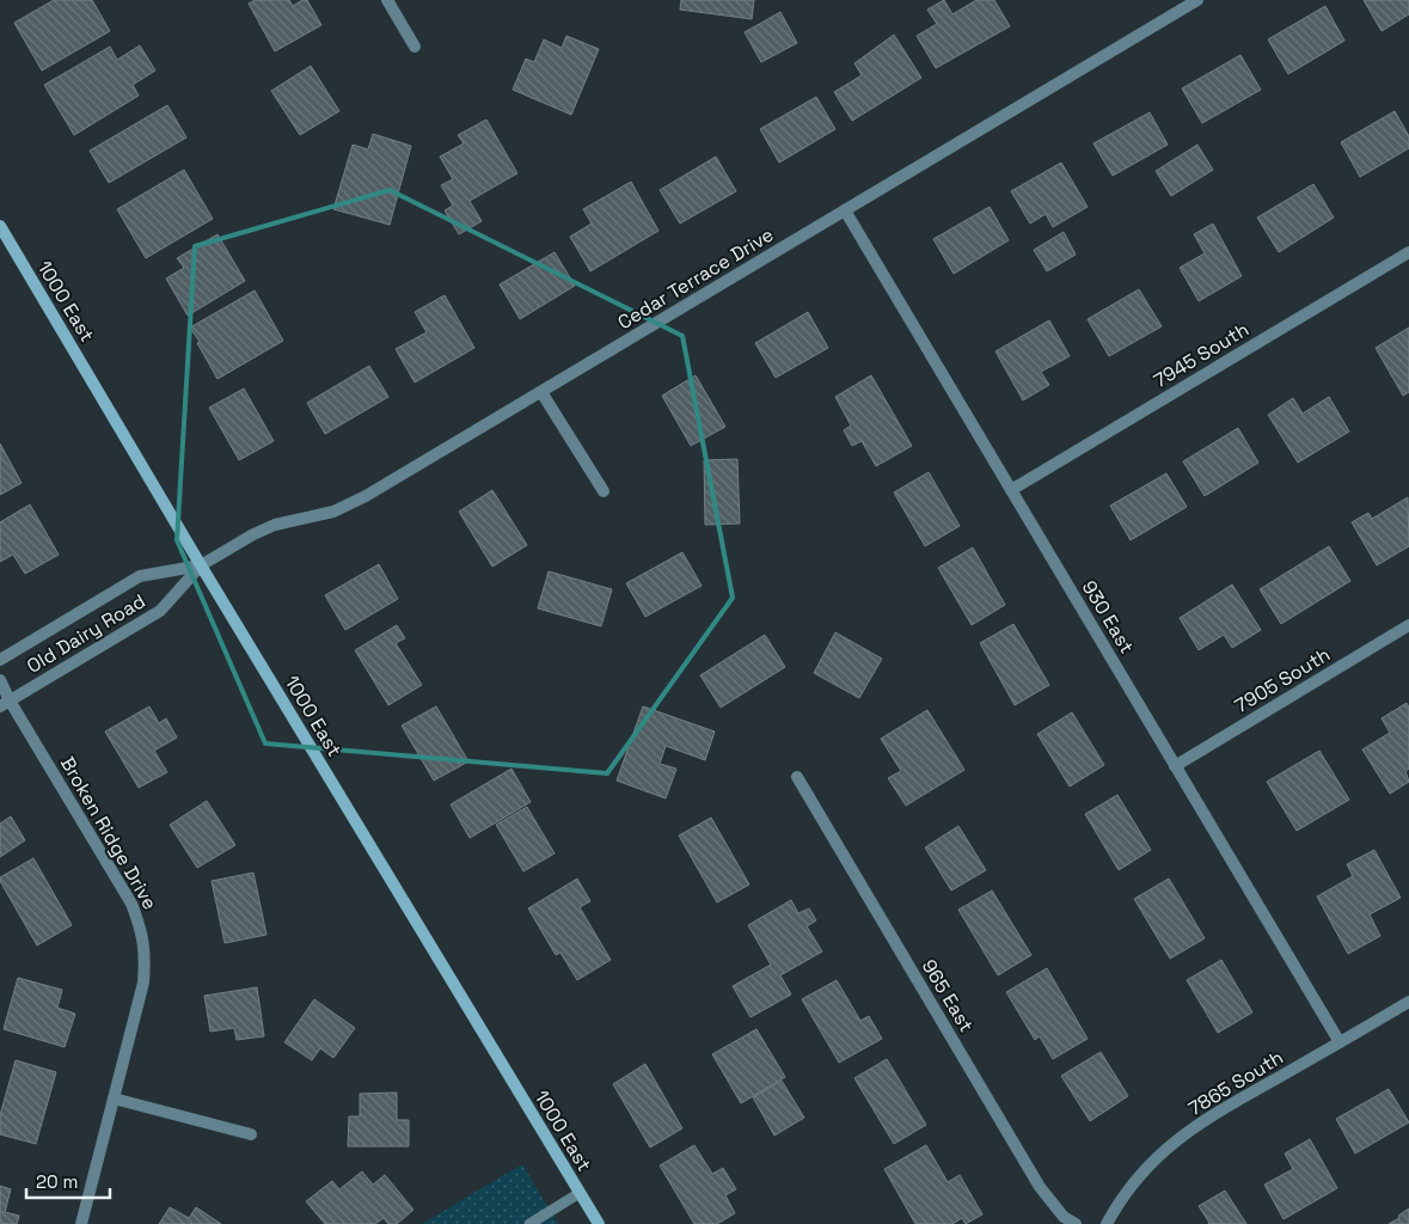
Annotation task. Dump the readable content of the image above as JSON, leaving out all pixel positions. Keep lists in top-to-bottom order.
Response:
{
  "streets": {
    "street": [
      "Cedar Terrace Drive",
      "1000 East",
      "7945 South",
      "930 East",
      "Old Dairy Road",
      "7905 South",
      "Broken Ridge Drive",
      "965 East",
      "7865 South"
    ]
  },
  "crossings": [
    ["Cedar Terrace Drive", "1000 East"],
    ["Cedar Terrace Drive", "930 East"],
    ["Cedar Terrace Drive", "Old Dairy Road"],
    ["1000 East", "Old Dairy Road"],
    ["7945 South", "930 East"],
    ["930 East", "7905 South"],
    ["930 East", "7865 South"],
    ["Old Dairy Road", "Broken Ridge Drive"]
  ],
  "scale_bar": "20 m"
}
